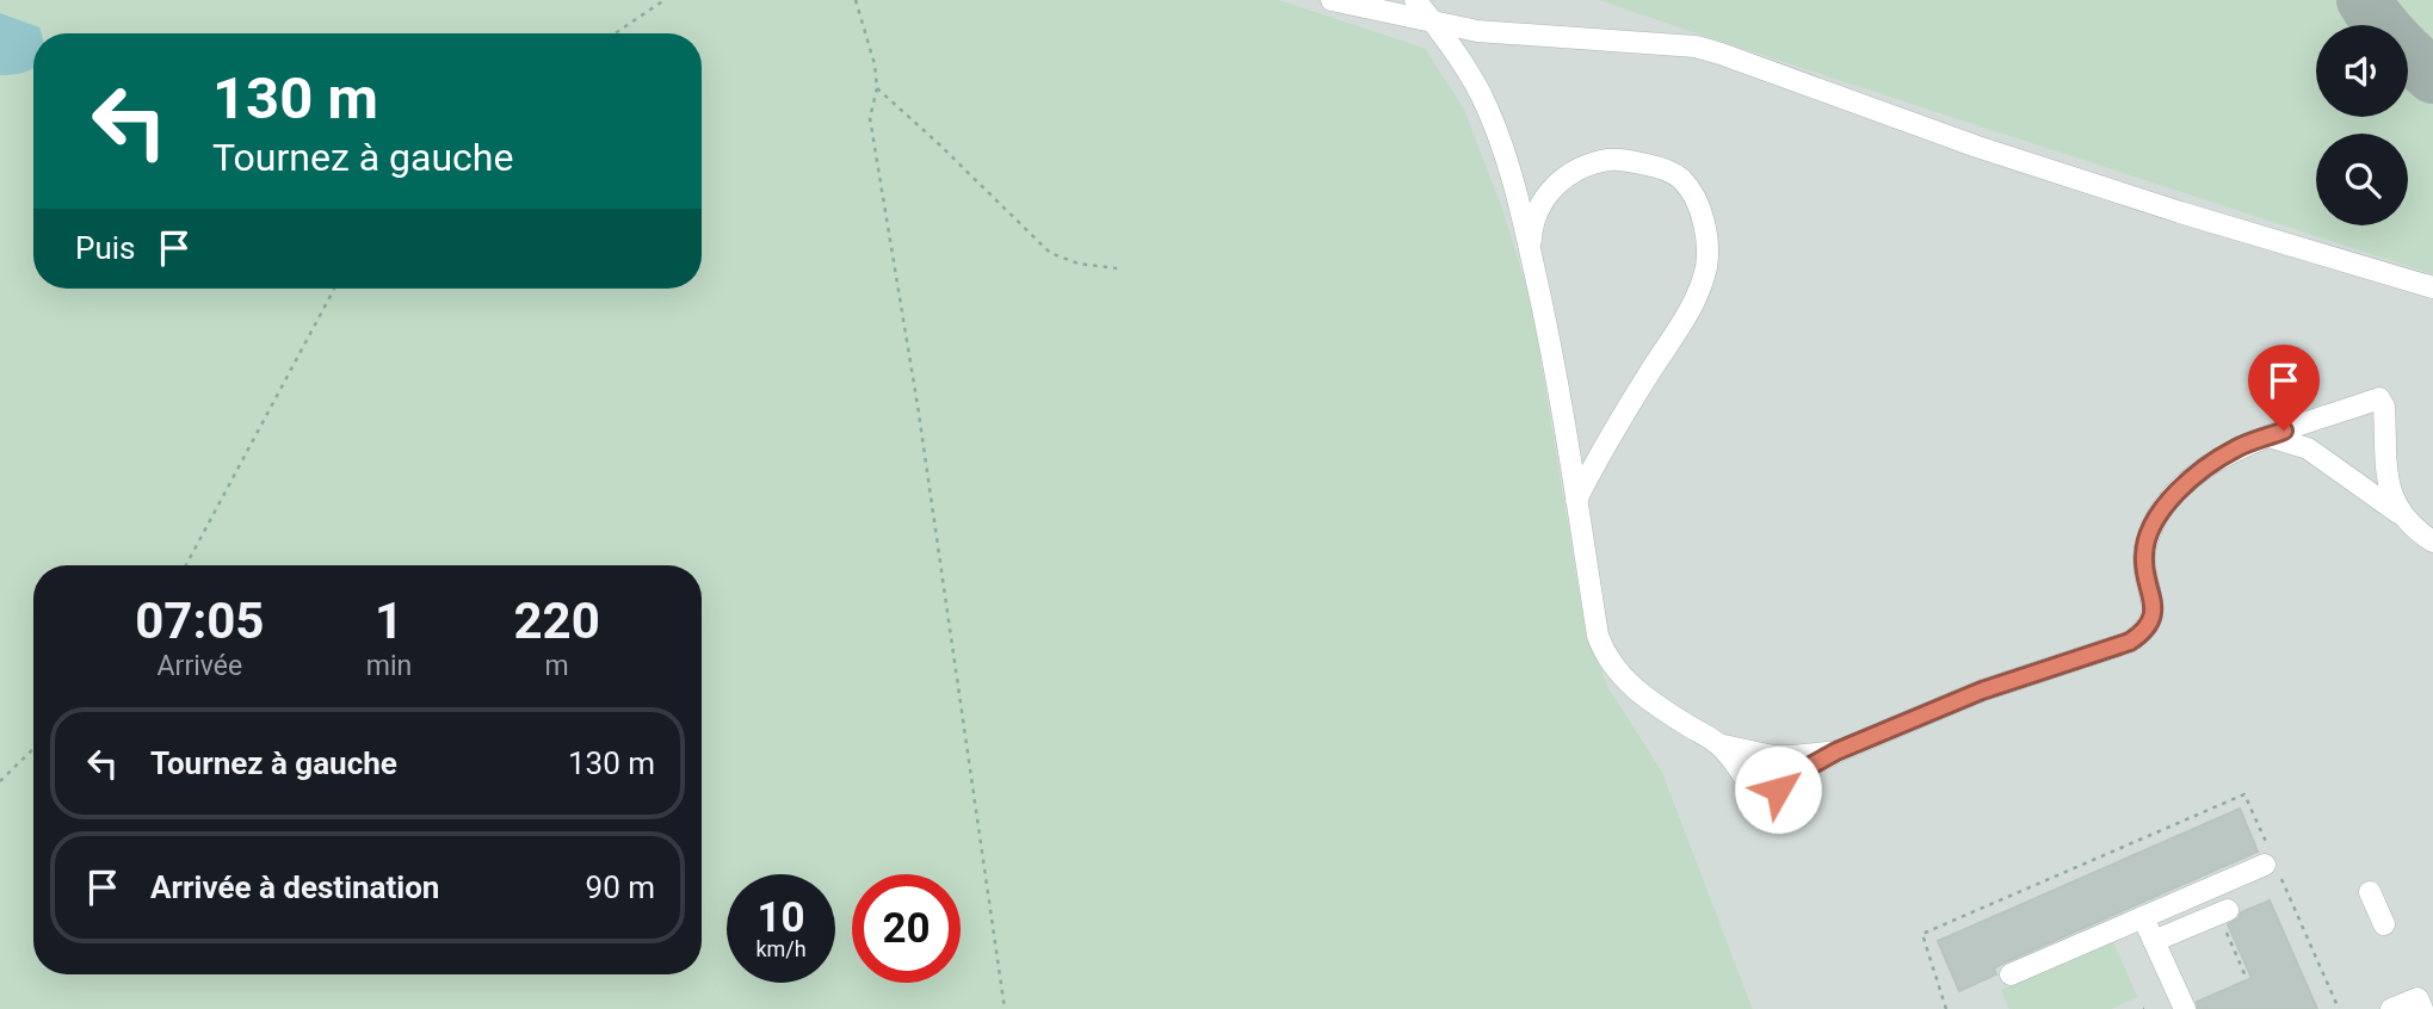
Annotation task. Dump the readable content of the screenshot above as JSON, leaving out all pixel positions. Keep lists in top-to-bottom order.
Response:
{
  "page": {
    "turn": ["130 m", "Tournez à gauche"],
    "then": "Puis",
    "eta": [
      "07:05",
      "Arrivée",
      "1",
      "min",
      "220",
      "m"
    ],
    "list": [
      {
        "name": "Tournez à gauche",
        "value": "130 m"
      },
      {
        "name": "Arrivée à destination",
        "value": "90 m"
      }
    ],
    "speed": "10 km/h",
    "limit": "20"
  }
}
